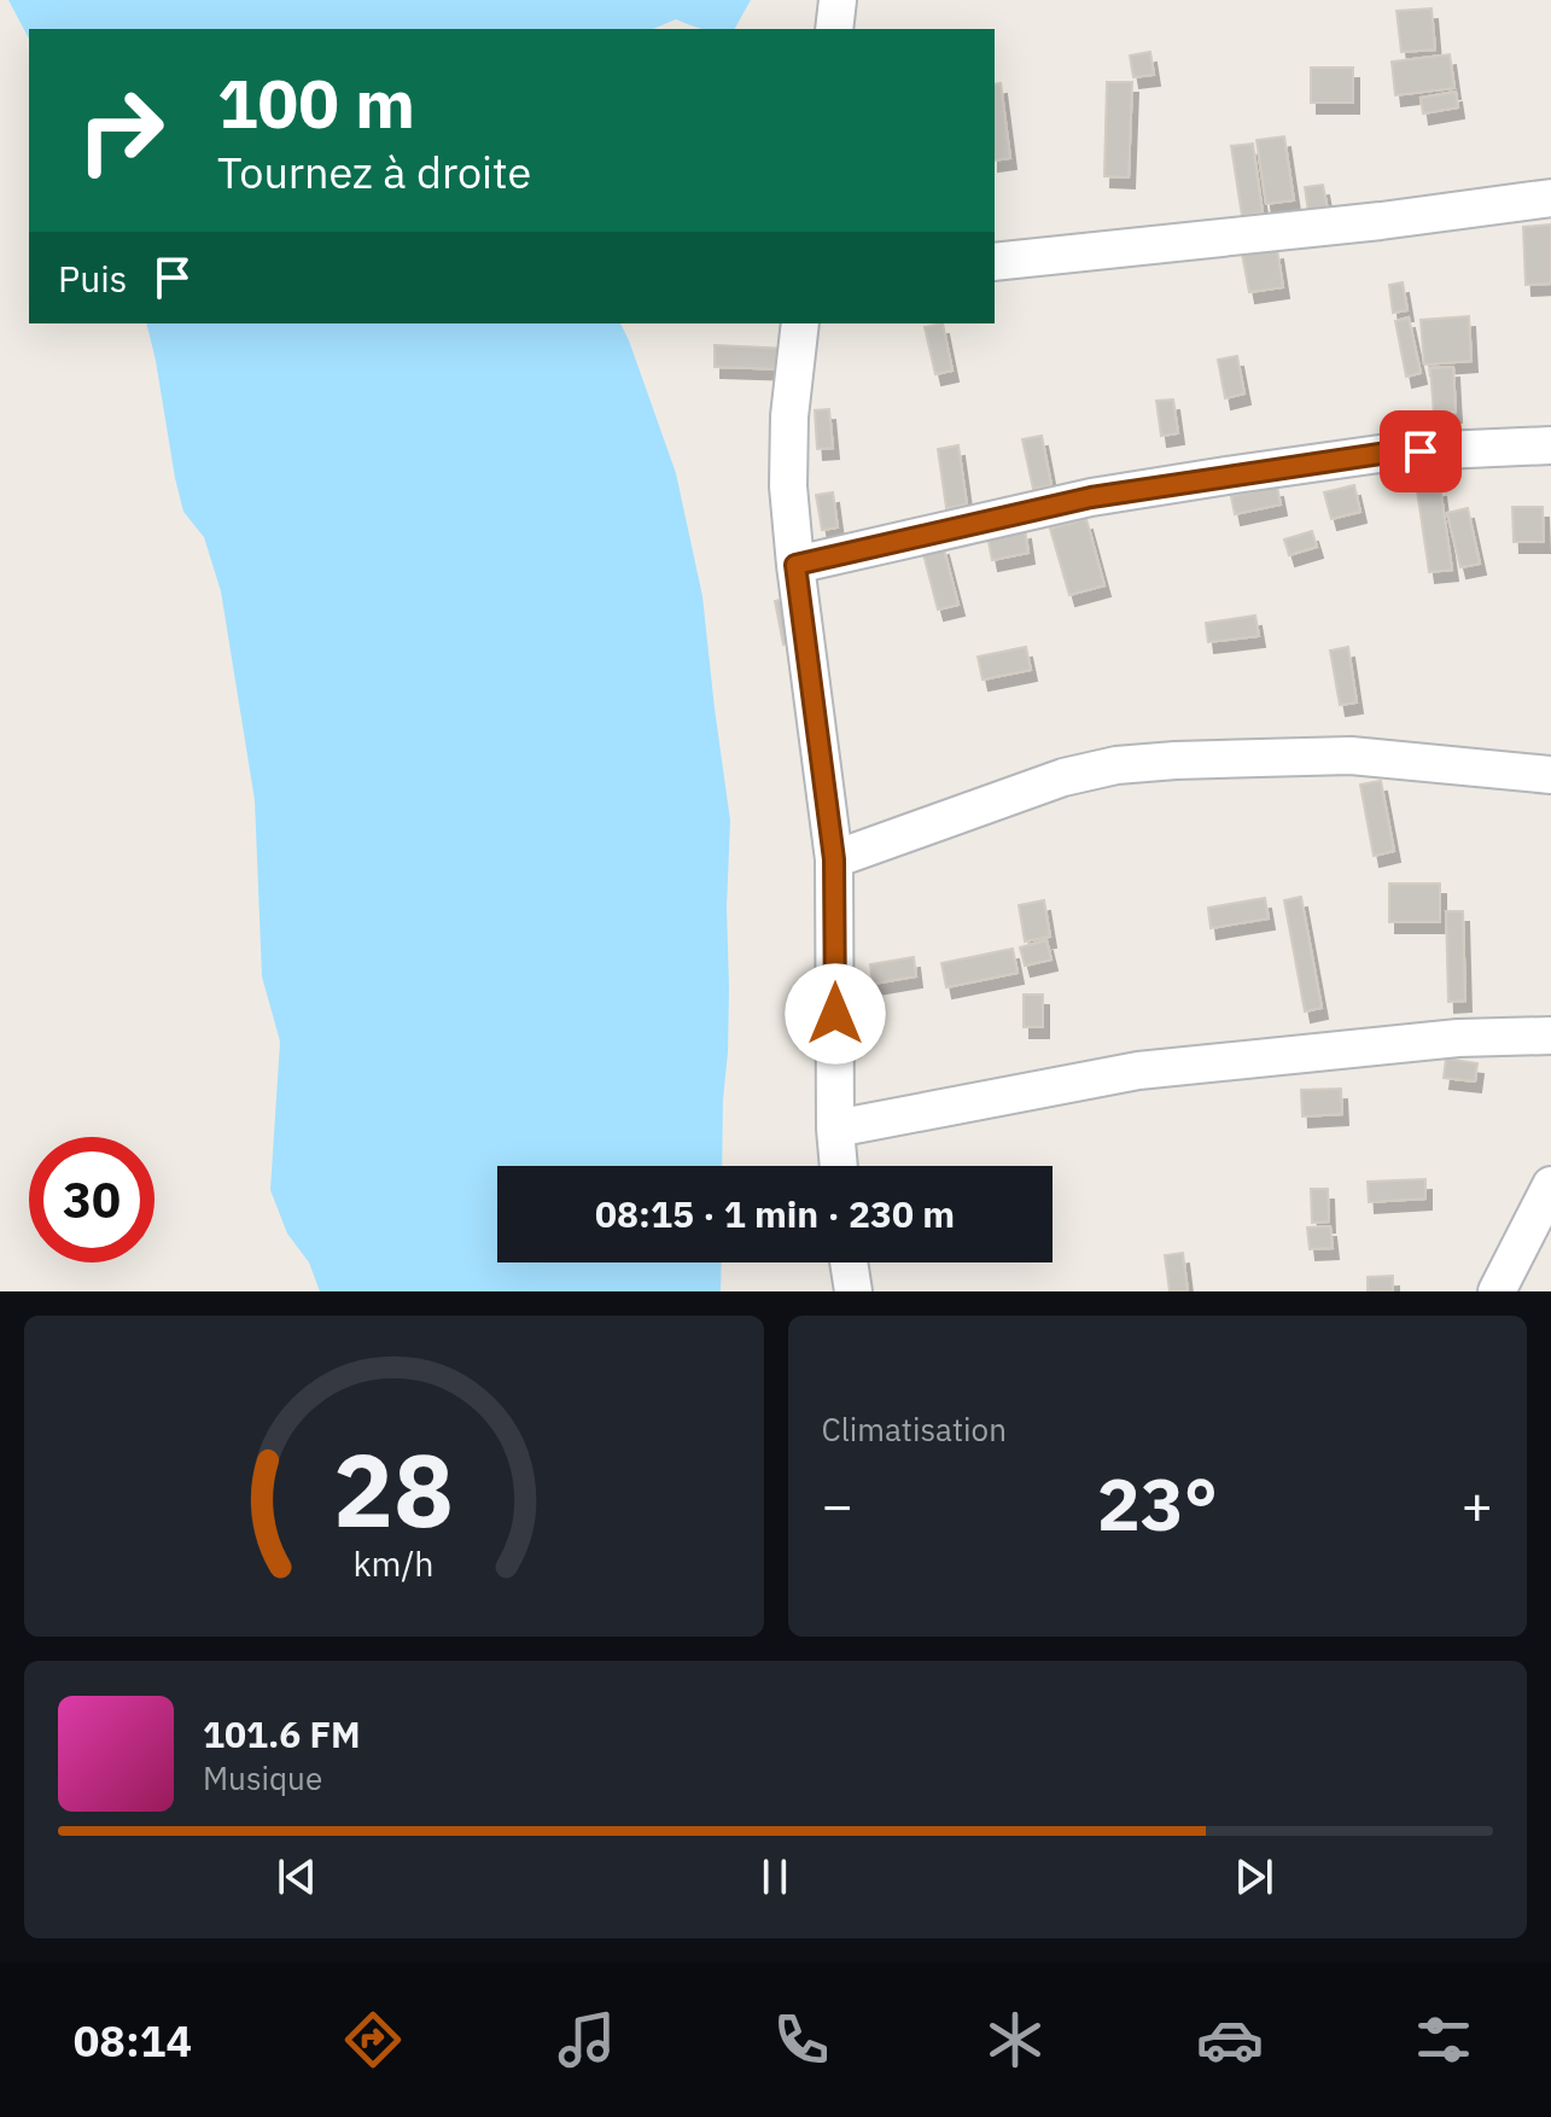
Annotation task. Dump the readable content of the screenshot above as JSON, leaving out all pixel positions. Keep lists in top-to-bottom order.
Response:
{
  "page": {
    "turn": ["100 m", "Tournez à droite"],
    "then": "Puis",
    "limit": "30",
    "trip": "08:15 · 1 min · 230 m",
    "tile": "Climatisation",
    "heat": ["−", "23°", "+"],
    "song": ["101.6 FM", "Musique"],
    "tabs": "08:14",
    "gauge": ["28", "km/h"]
  }
}
